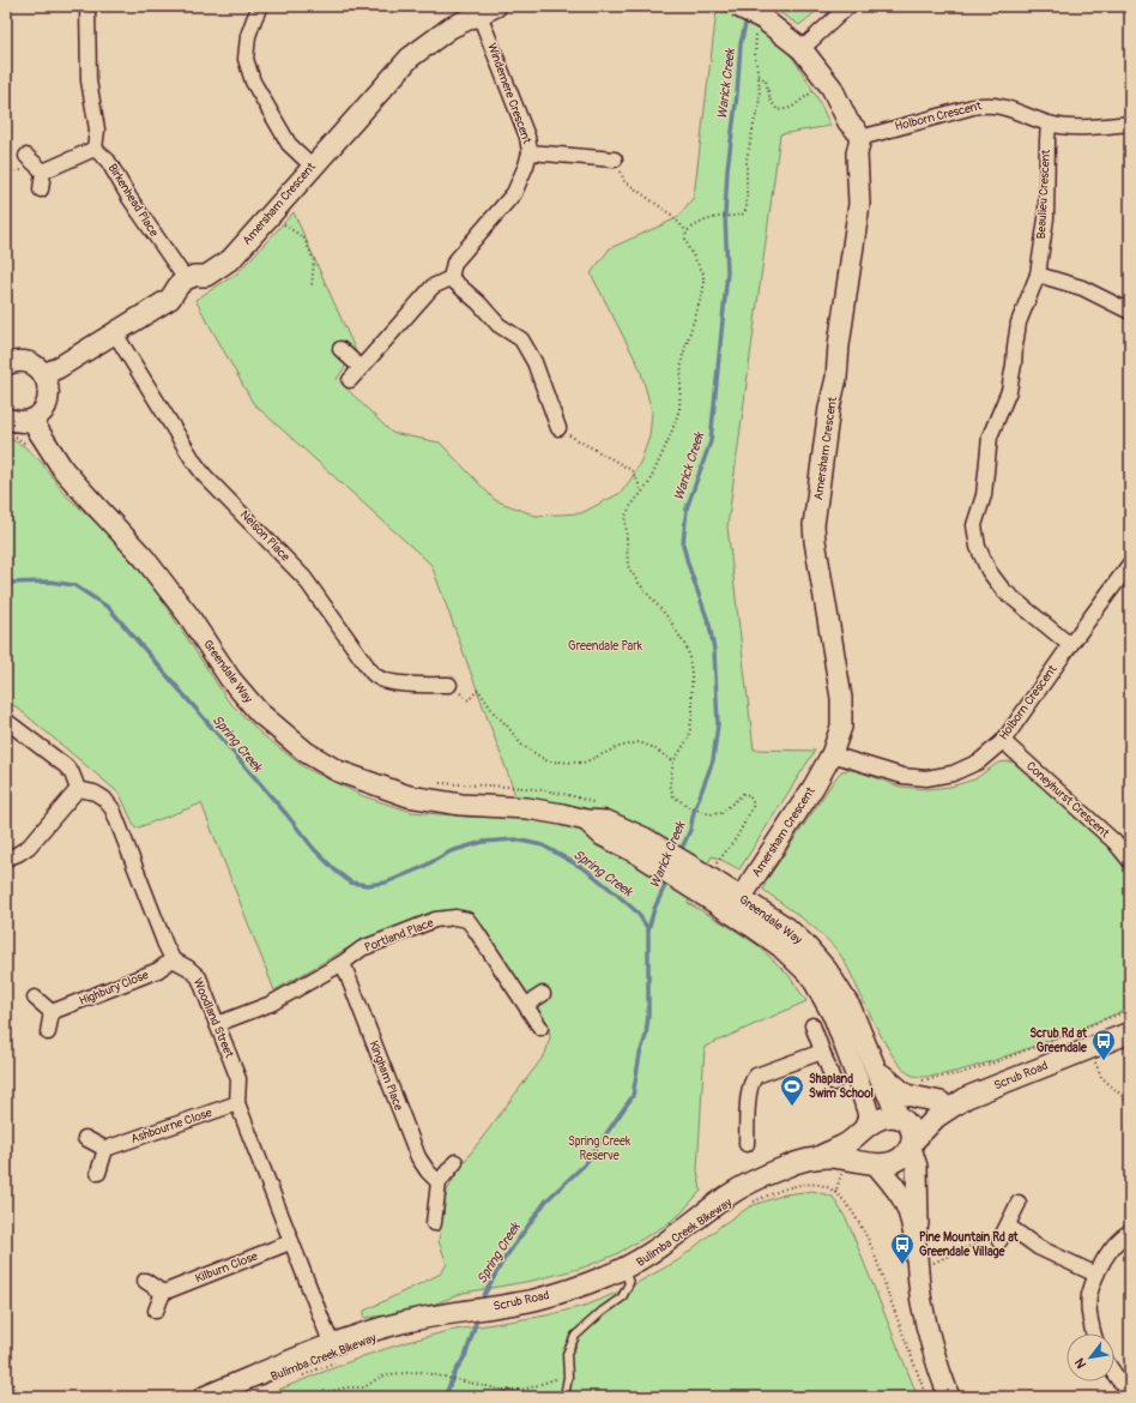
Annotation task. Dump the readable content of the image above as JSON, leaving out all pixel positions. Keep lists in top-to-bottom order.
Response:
{
  "streets": {
    "street": [
      "Windemere Crescent",
      "Holborn Crescent",
      "Beaulieu Crescent",
      "Birkenhead Place",
      "Amersham Crescent",
      "Nelson Place",
      "Greendale Way",
      "Coneyhurst Crescent",
      "Portland Place",
      "Highbury Close",
      "Woodland Street",
      "Kingham Place",
      "Scrub Road",
      "Ashbourne Close",
      "Kilburn Close"
    ],
    "path": ["Bulimba Creek Bikeway"]
  },
  "crossings": [
    ["Windemere Crescent", "Amersham Crescent"],
    ["Holborn Crescent", "Beaulieu Crescent"],
    ["Holborn Crescent", "Amersham Crescent"],
    ["Holborn Crescent", "Coneyhurst Crescent"],
    ["Birkenhead Place", "Amersham Crescent"],
    ["Amersham Crescent", "Greendale Way"],
    ["Greendale Way", "Scrub Road"],
    ["Portland Place", "Woodland Street"],
    ["Portland Place", "Kingham Place"],
    ["Highbury Close", "Woodland Street"],
    ["Woodland Street", "Scrub Road"],
    ["Woodland Street", "Ashbourne Close"],
    ["Woodland Street", "Bulimba Creek Bikeway"],
    ["Woodland Street", "Kilburn Close"],
    ["Scrub Road", "Bulimba Creek Bikeway"]
  ],
  "water": ["Warick Creek", "Spring Creek"],
  "parks": ["Greendale Park", "Spring Creek Reserve"],
  "places": {
    "bus stop": ["Scrub Rd at Greendale", "Pine Mountain Rd at Greendale Village"],
    "sports": ["Shapland Swim School"]
  },
  "north": "bottom left"
}
